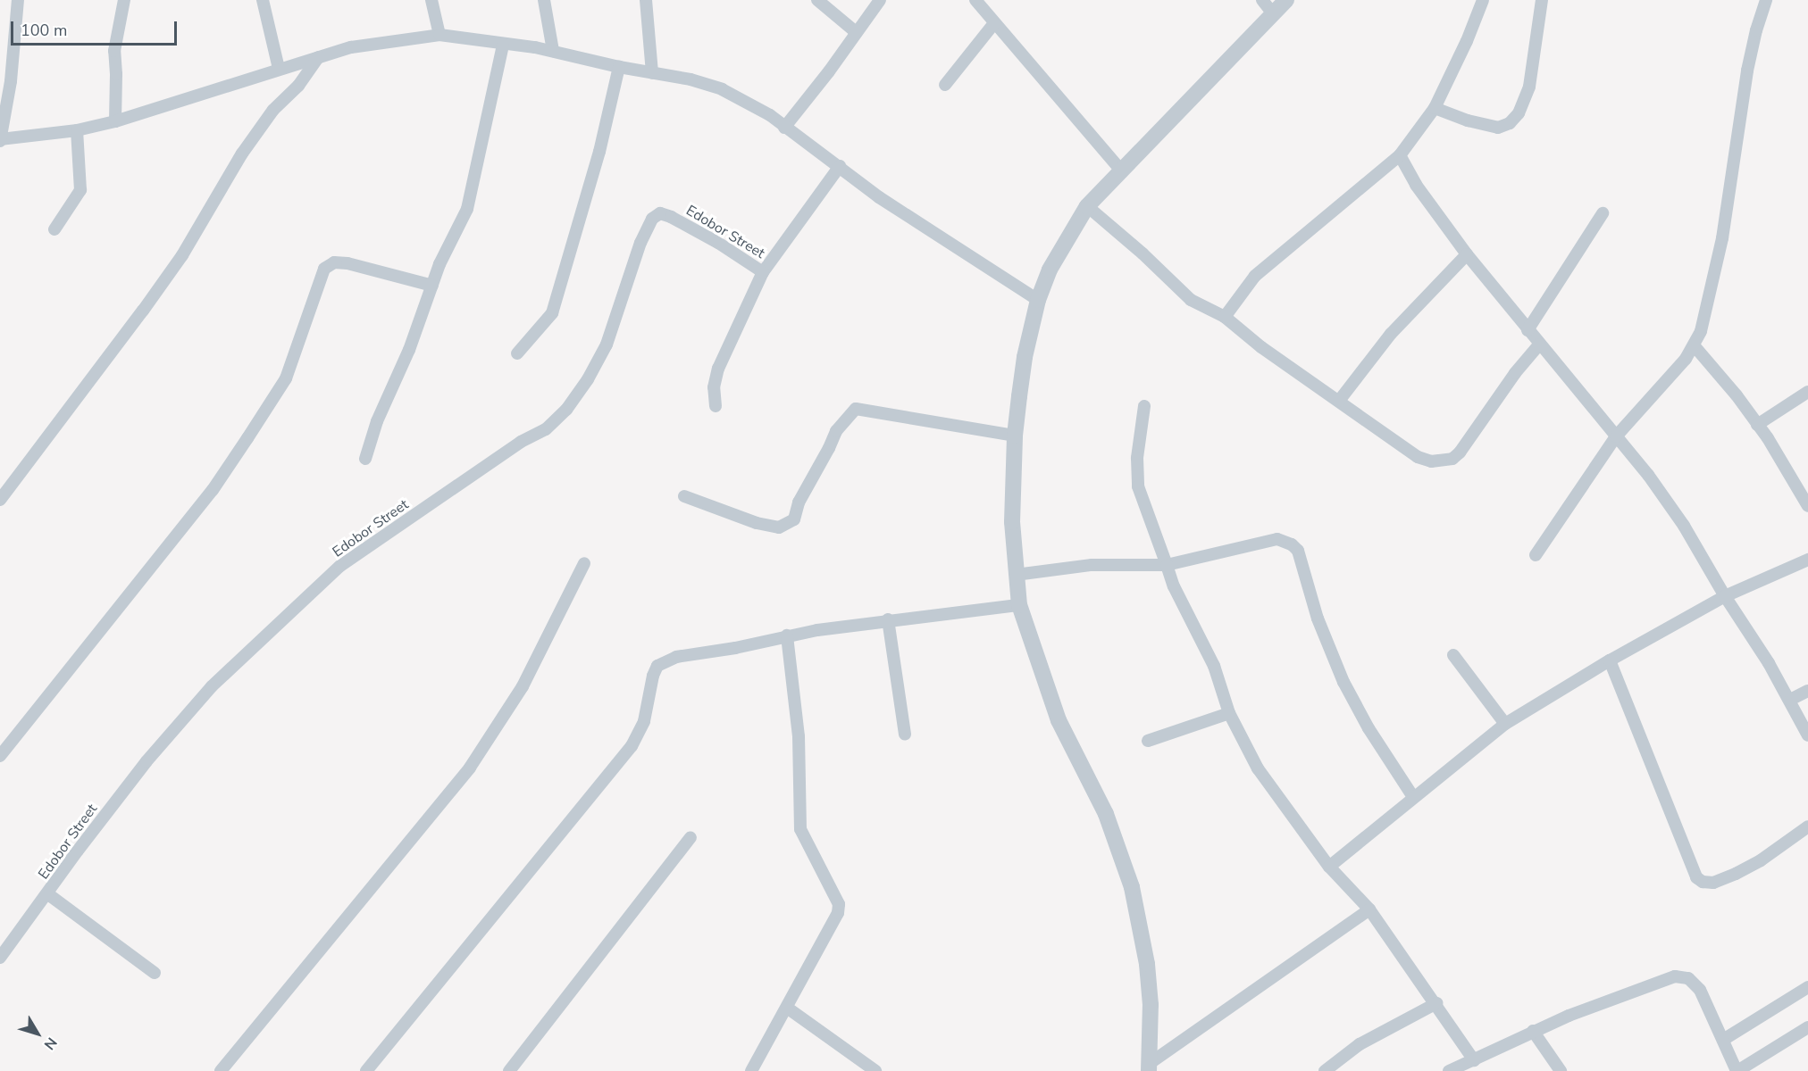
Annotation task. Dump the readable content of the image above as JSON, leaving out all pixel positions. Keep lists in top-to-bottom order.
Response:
{
  "streets": {
    "street": ["Edobor Street"]
  },
  "scale_bar": "100 m",
  "north": "bottom right"
}
